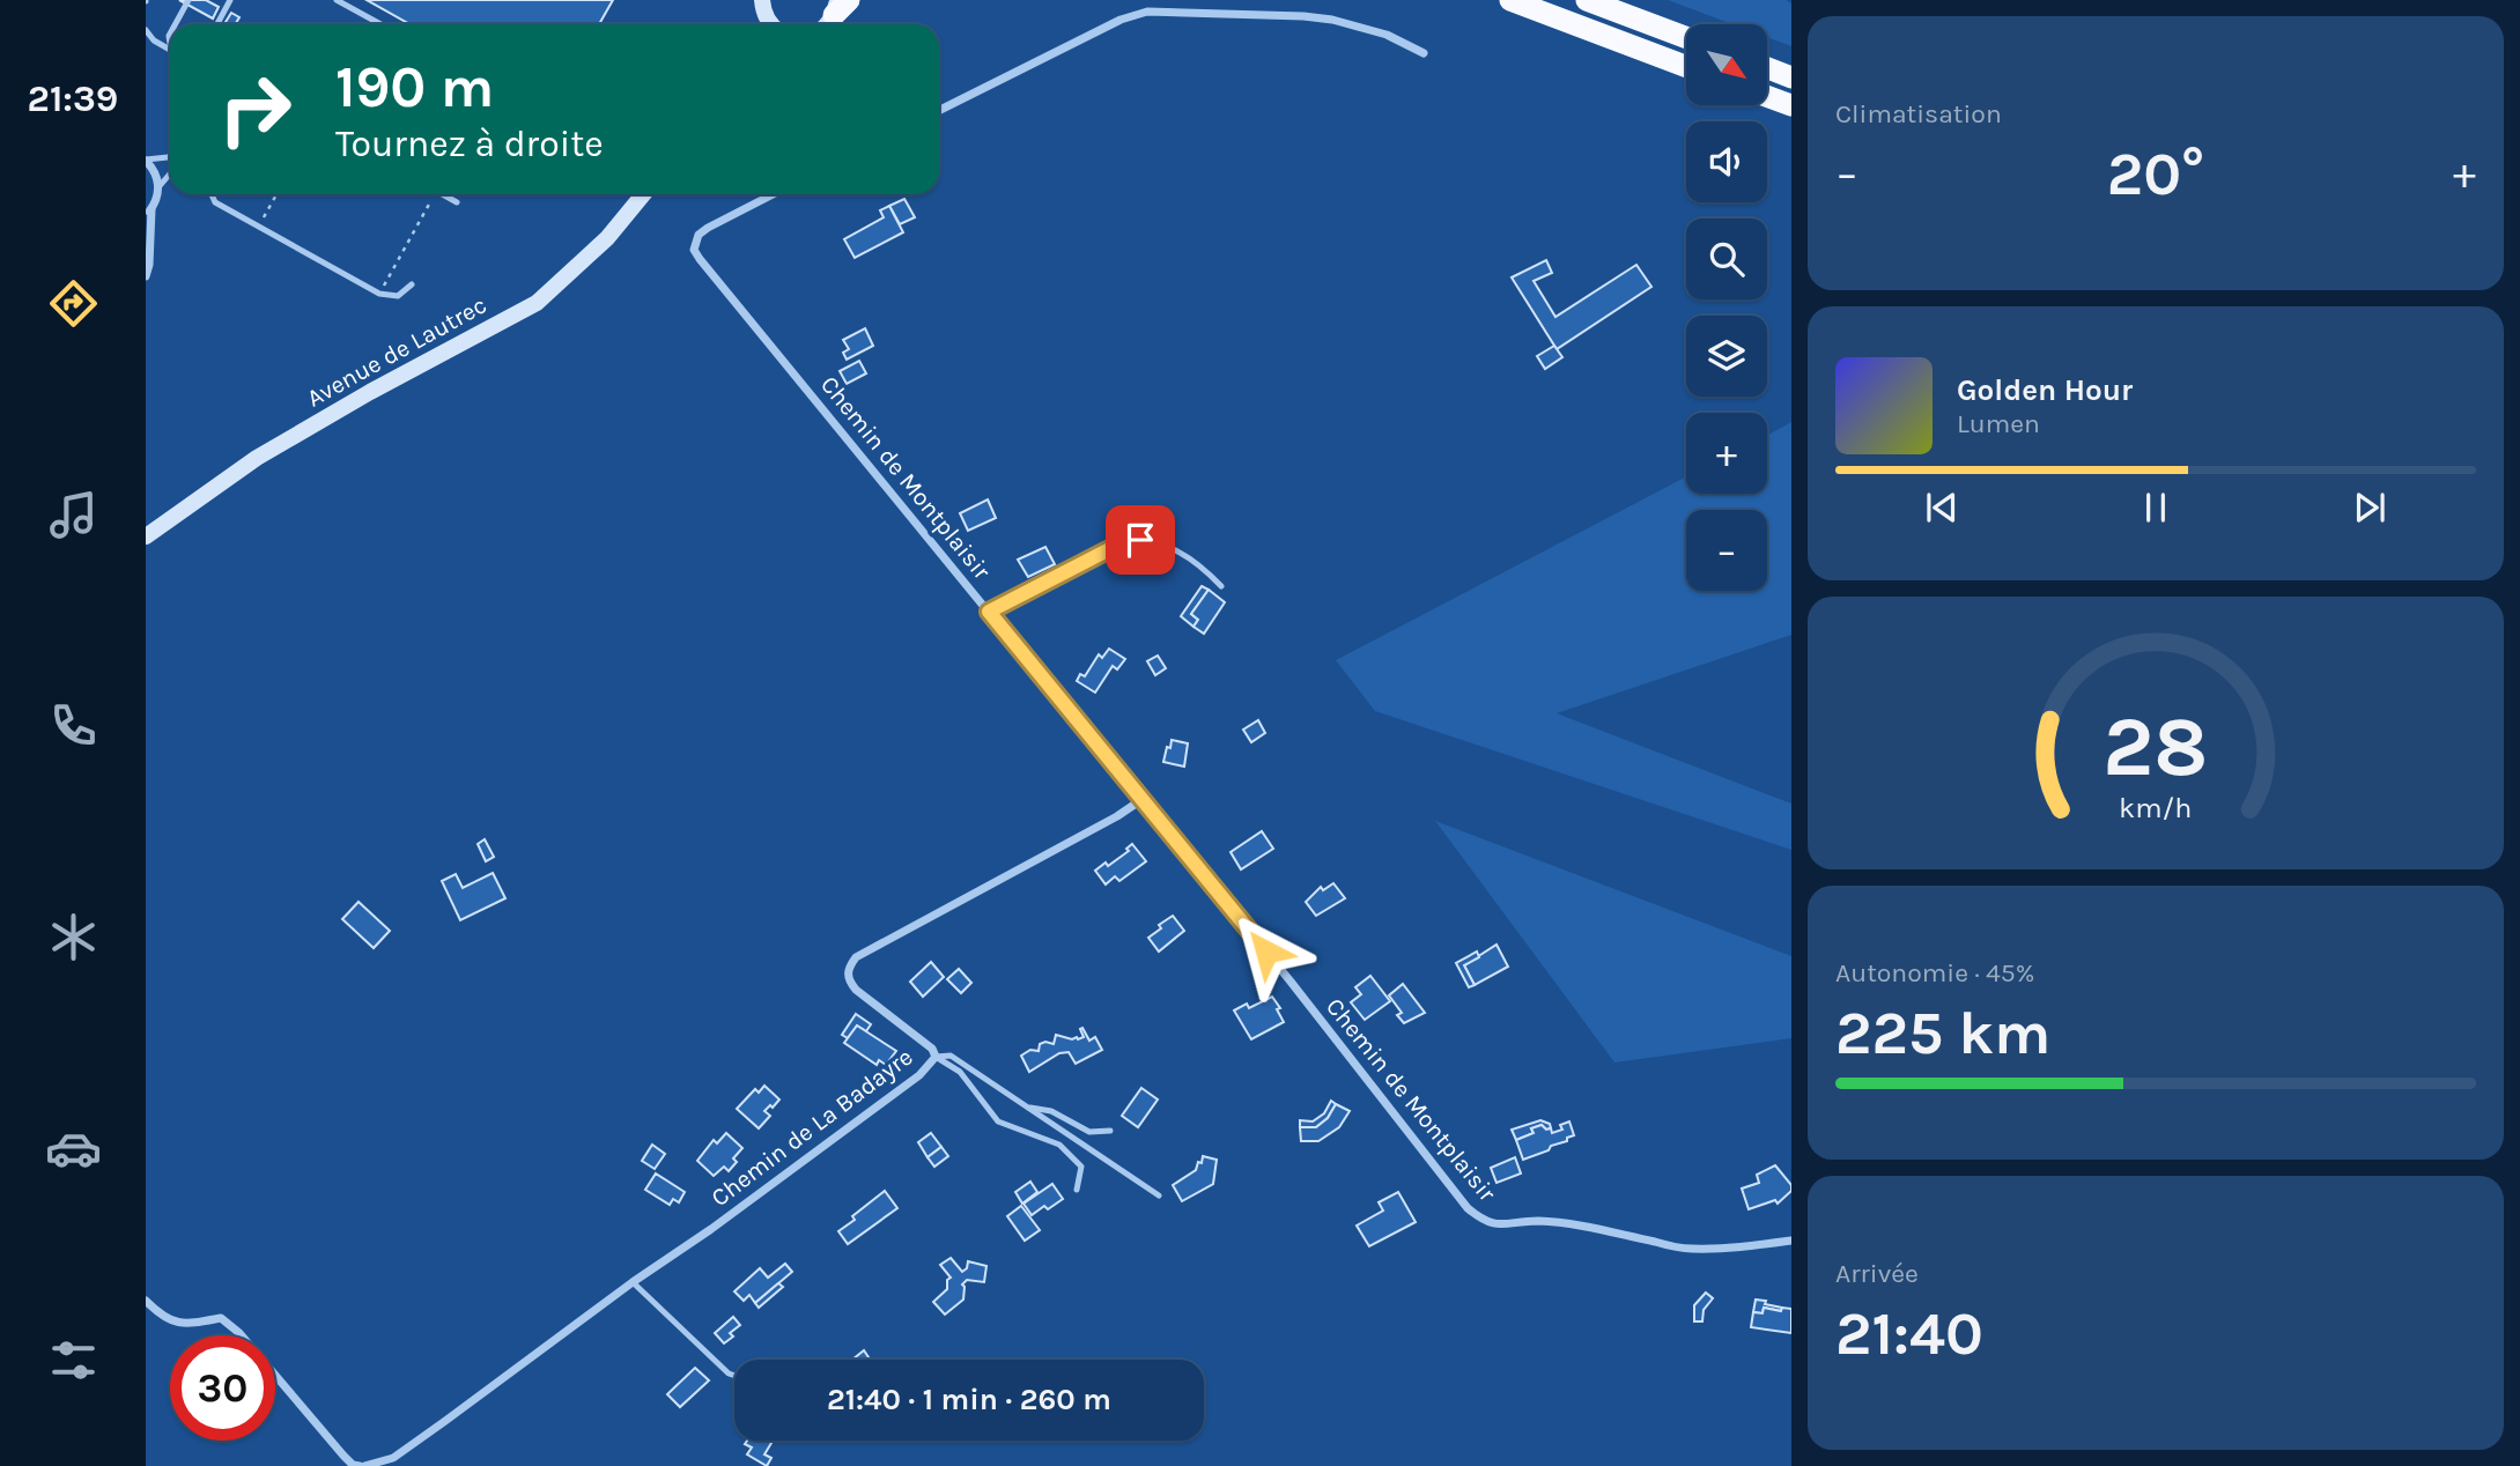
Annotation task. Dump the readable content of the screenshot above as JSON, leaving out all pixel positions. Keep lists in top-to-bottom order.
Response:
{
  "streets": {
    "main road": ["Avenue de Lautrec"],
    "street": ["Chemin de Montplaisir", "Chemin de La Badayre"]
  },
  "crossings": [
    ["Chemin de Montplaisir", "Chemin de La Badayre"]
  ],
  "north": "bottom right",
  "page": {
    "tabs": "21:39",
    "tile": [
      "Climatisation",
      ["Autonomie · 45%", "225 km"],
      ["Arrivée", "21:40"]
    ],
    "map_buttons": ["+", "−"],
    "turn": ["190 m", "Tournez à droite"],
    "heat": ["−", "20°", "+"],
    "song": ["Golden Hour", "Lumen"],
    "limit": "30",
    "trip": "21:40 · 1 min · 260 m",
    "gauge": ["28", "km/h"]
  }
}
